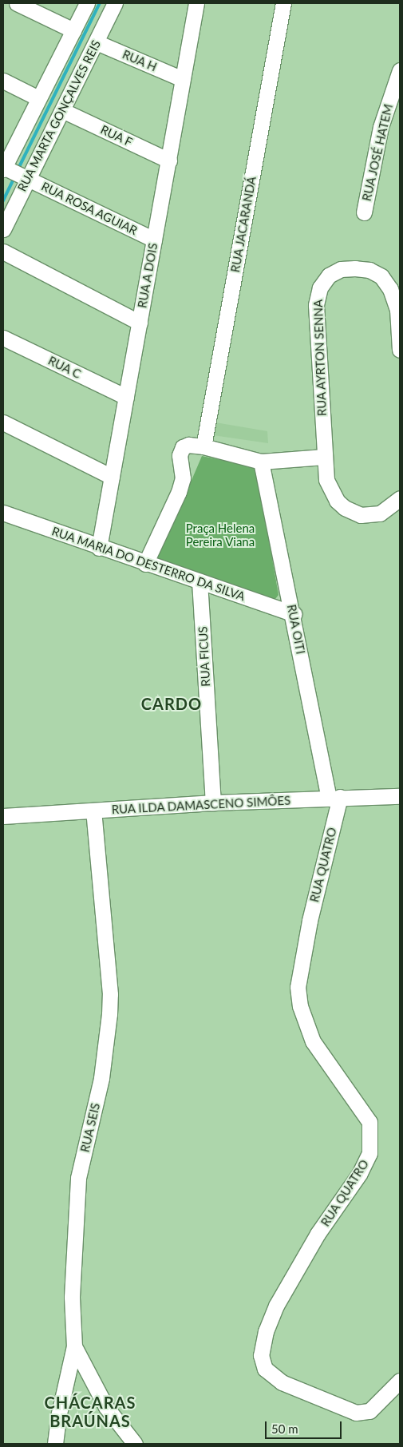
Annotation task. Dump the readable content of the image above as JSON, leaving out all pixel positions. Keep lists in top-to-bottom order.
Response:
{
  "streets": {
    "street": [
      "RUA H",
      "RUA MARTA GONÇALVES REIS",
      "RUA F",
      "RUA JOSÉ HATEM",
      "RUA ROSA AGUIAR",
      "RUA JACARANDÁ",
      "RUA A DOIS",
      "RUA AYRTON SENNA",
      "RUA C",
      "RUA MARIA DO DESTERRO DA SILVA",
      "RUA OITI",
      "RUA FICUS",
      "RUA ILDA DAMASCENO SIMÔES",
      "RUA QUATRO",
      "RUA SEIS"
    ]
  },
  "crossings": [
    ["RUA H", "RUA MARTA GONÇALVES REIS"],
    ["RUA H", "RUA A DOIS"],
    ["RUA MARTA GONÇALVES REIS", "RUA F"],
    ["RUA MARTA GONÇALVES REIS", "RUA ROSA AGUIAR"],
    ["RUA F", "RUA A DOIS"],
    ["RUA ROSA AGUIAR", "RUA A DOIS"],
    ["RUA A DOIS", "RUA C"],
    ["RUA A DOIS", "RUA MARIA DO DESTERRO DA SILVA"],
    ["RUA MARIA DO DESTERRO DA SILVA", "RUA OITI"],
    ["RUA MARIA DO DESTERRO DA SILVA", "RUA FICUS"],
    ["RUA OITI", "RUA ILDA DAMASCENO SIMÔES"],
    ["RUA OITI", "RUA QUATRO"],
    ["RUA FICUS", "RUA ILDA DAMASCENO SIMÔES"],
    ["RUA ILDA DAMASCENO SIMÔES", "RUA QUATRO"],
    ["RUA ILDA DAMASCENO SIMÔES", "RUA SEIS"]
  ],
  "districts": ["CARDO", "CHÁCARAS BRAÚNAS"],
  "parks": ["Praça Helena Pereira Viana"],
  "scale_bar": "50 m"
}
